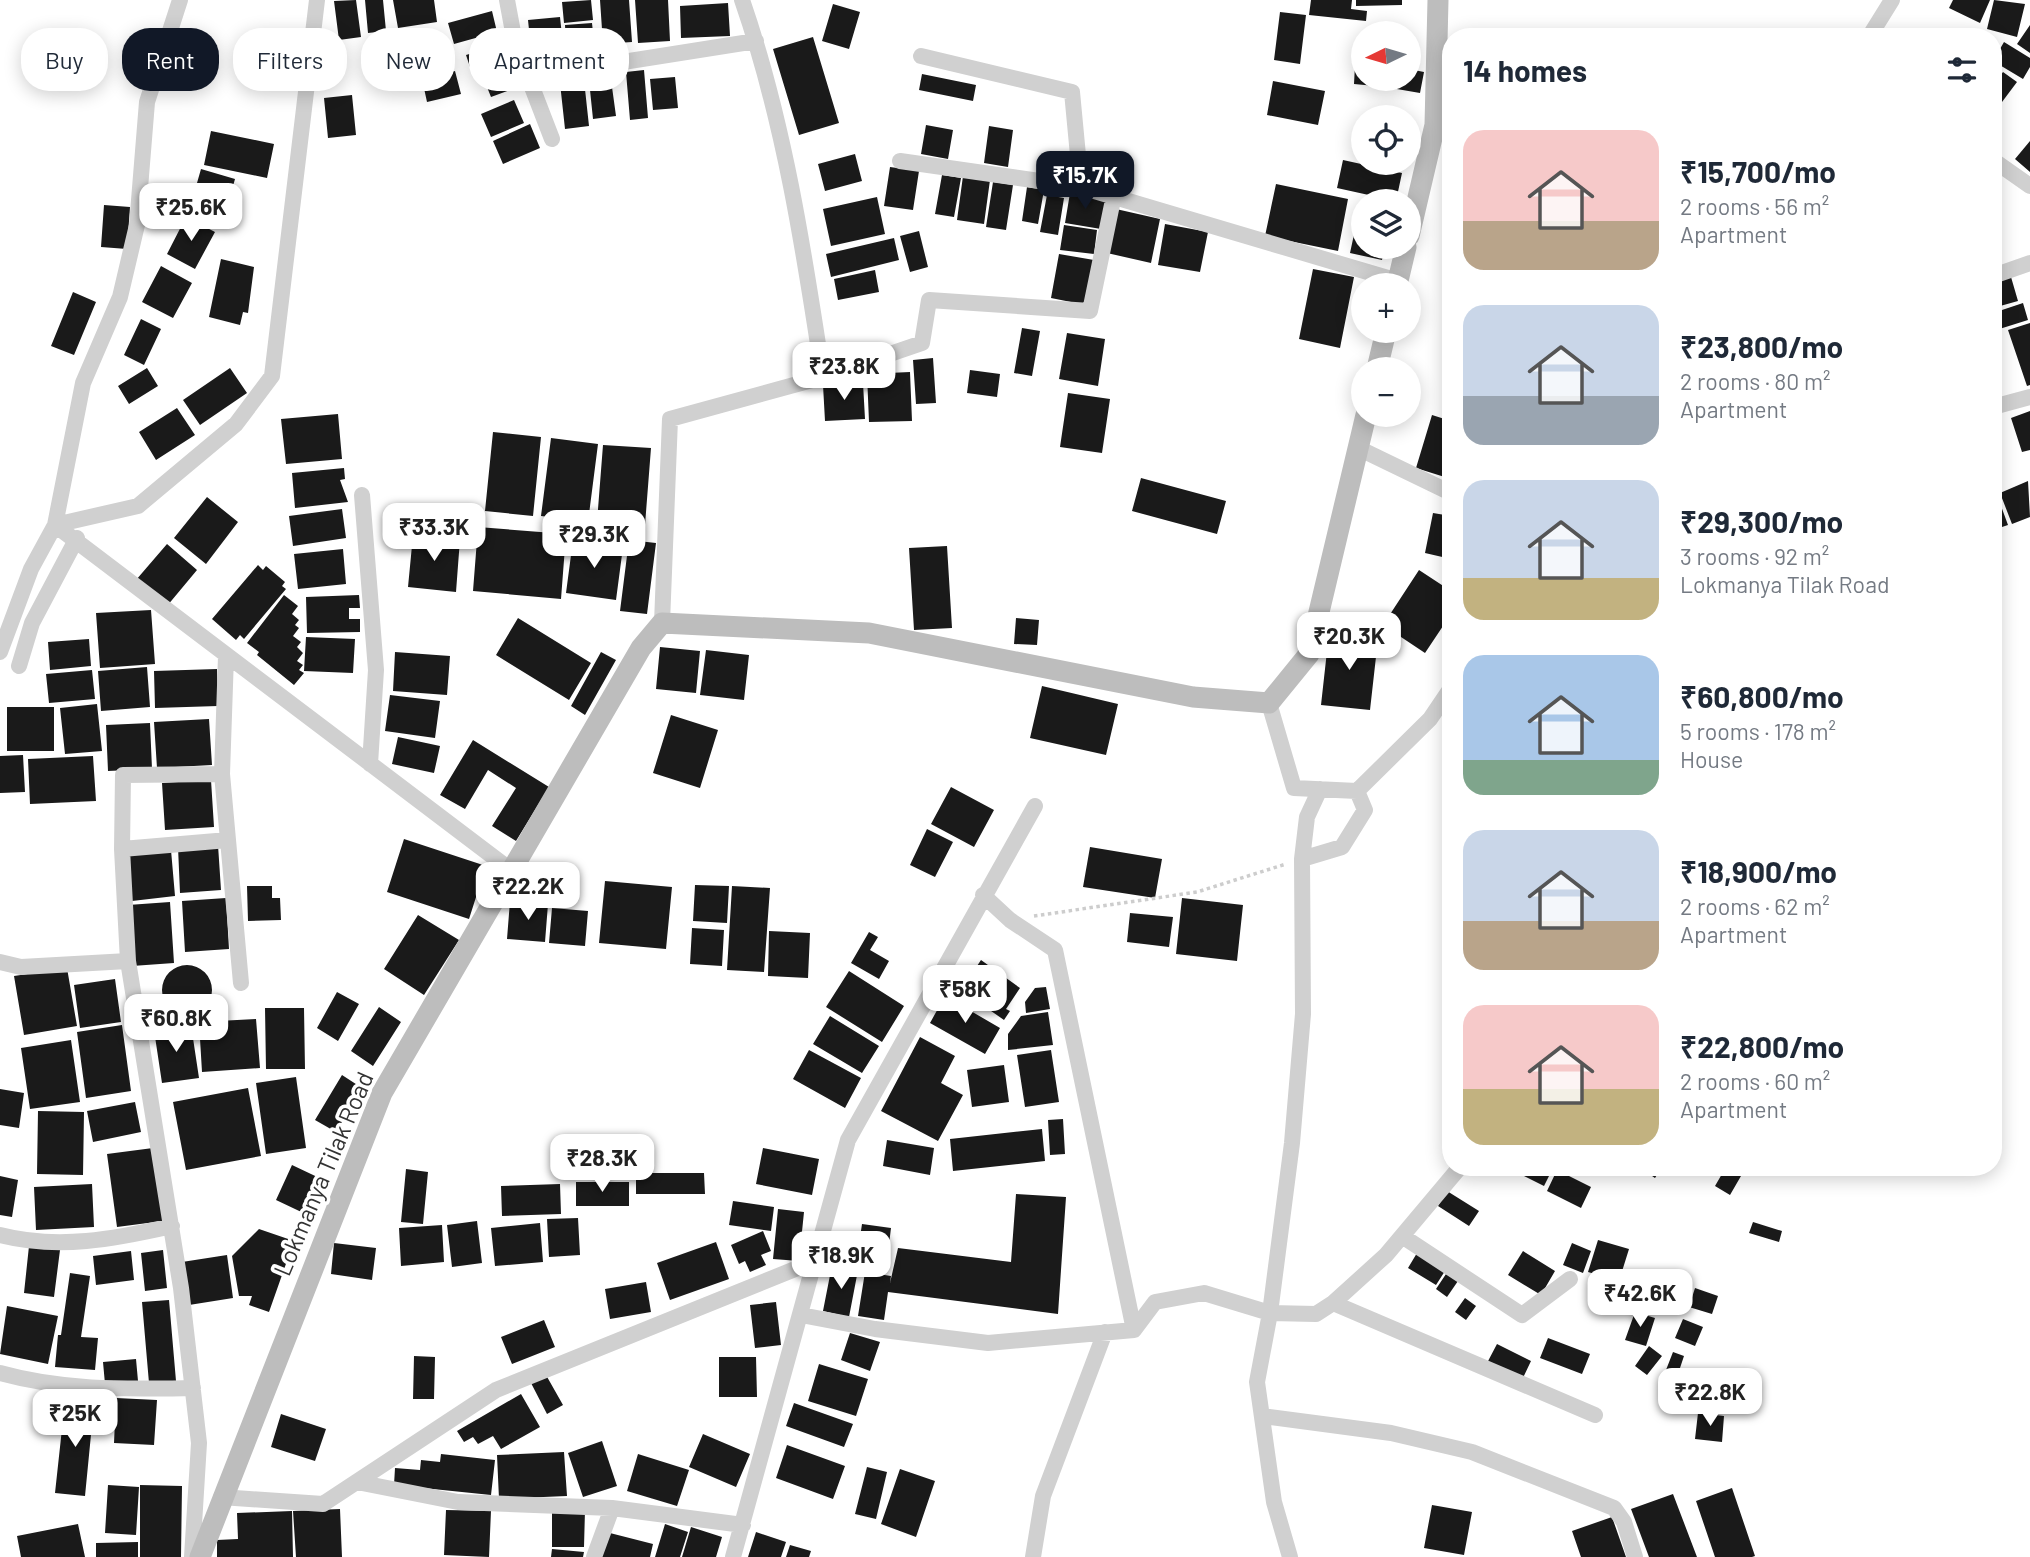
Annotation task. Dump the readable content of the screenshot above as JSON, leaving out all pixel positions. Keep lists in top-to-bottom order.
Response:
{
  "streets": {
    "main road": ["Lokmanya Tilak Road"]
  },
  "north": "left",
  "page": {
    "map_buttons": ["+", "−"],
    "chip": [
      "Buy",
      "Rent",
      "Filters",
      "New",
      "Apartment"
    ],
    "heading": "14 homes",
    "list": [
      {
        "name": "₹15,700/mo",
        "note": "2 rooms · 56 m² · Apartment"
      },
      {
        "name": "₹23,800/mo",
        "note": "2 rooms · 80 m² · Apartment"
      },
      {
        "name": "₹29,300/mo",
        "note": "3 rooms · 92 m² · Lokmanya Tilak Road"
      },
      {
        "name": "₹60,800/mo",
        "note": "5 rooms · 178 m² · House"
      },
      {
        "name": "₹18,900/mo",
        "note": "2 rooms · 62 m² · Apartment"
      },
      {
        "name": "₹22,800/mo",
        "note": "2 rooms · 60 m² · Apartment"
      }
    ],
    "price": [
      "₹15.7K",
      "₹25.6K",
      "₹23.8K",
      "₹33.3K",
      "₹29.3K",
      "₹20.3K",
      "₹22.2K",
      "₹58K",
      "₹60.8K",
      "₹28.3K",
      "₹18.9K",
      "₹42.6K",
      "₹22.8K",
      "₹25K"
    ]
  }
}
